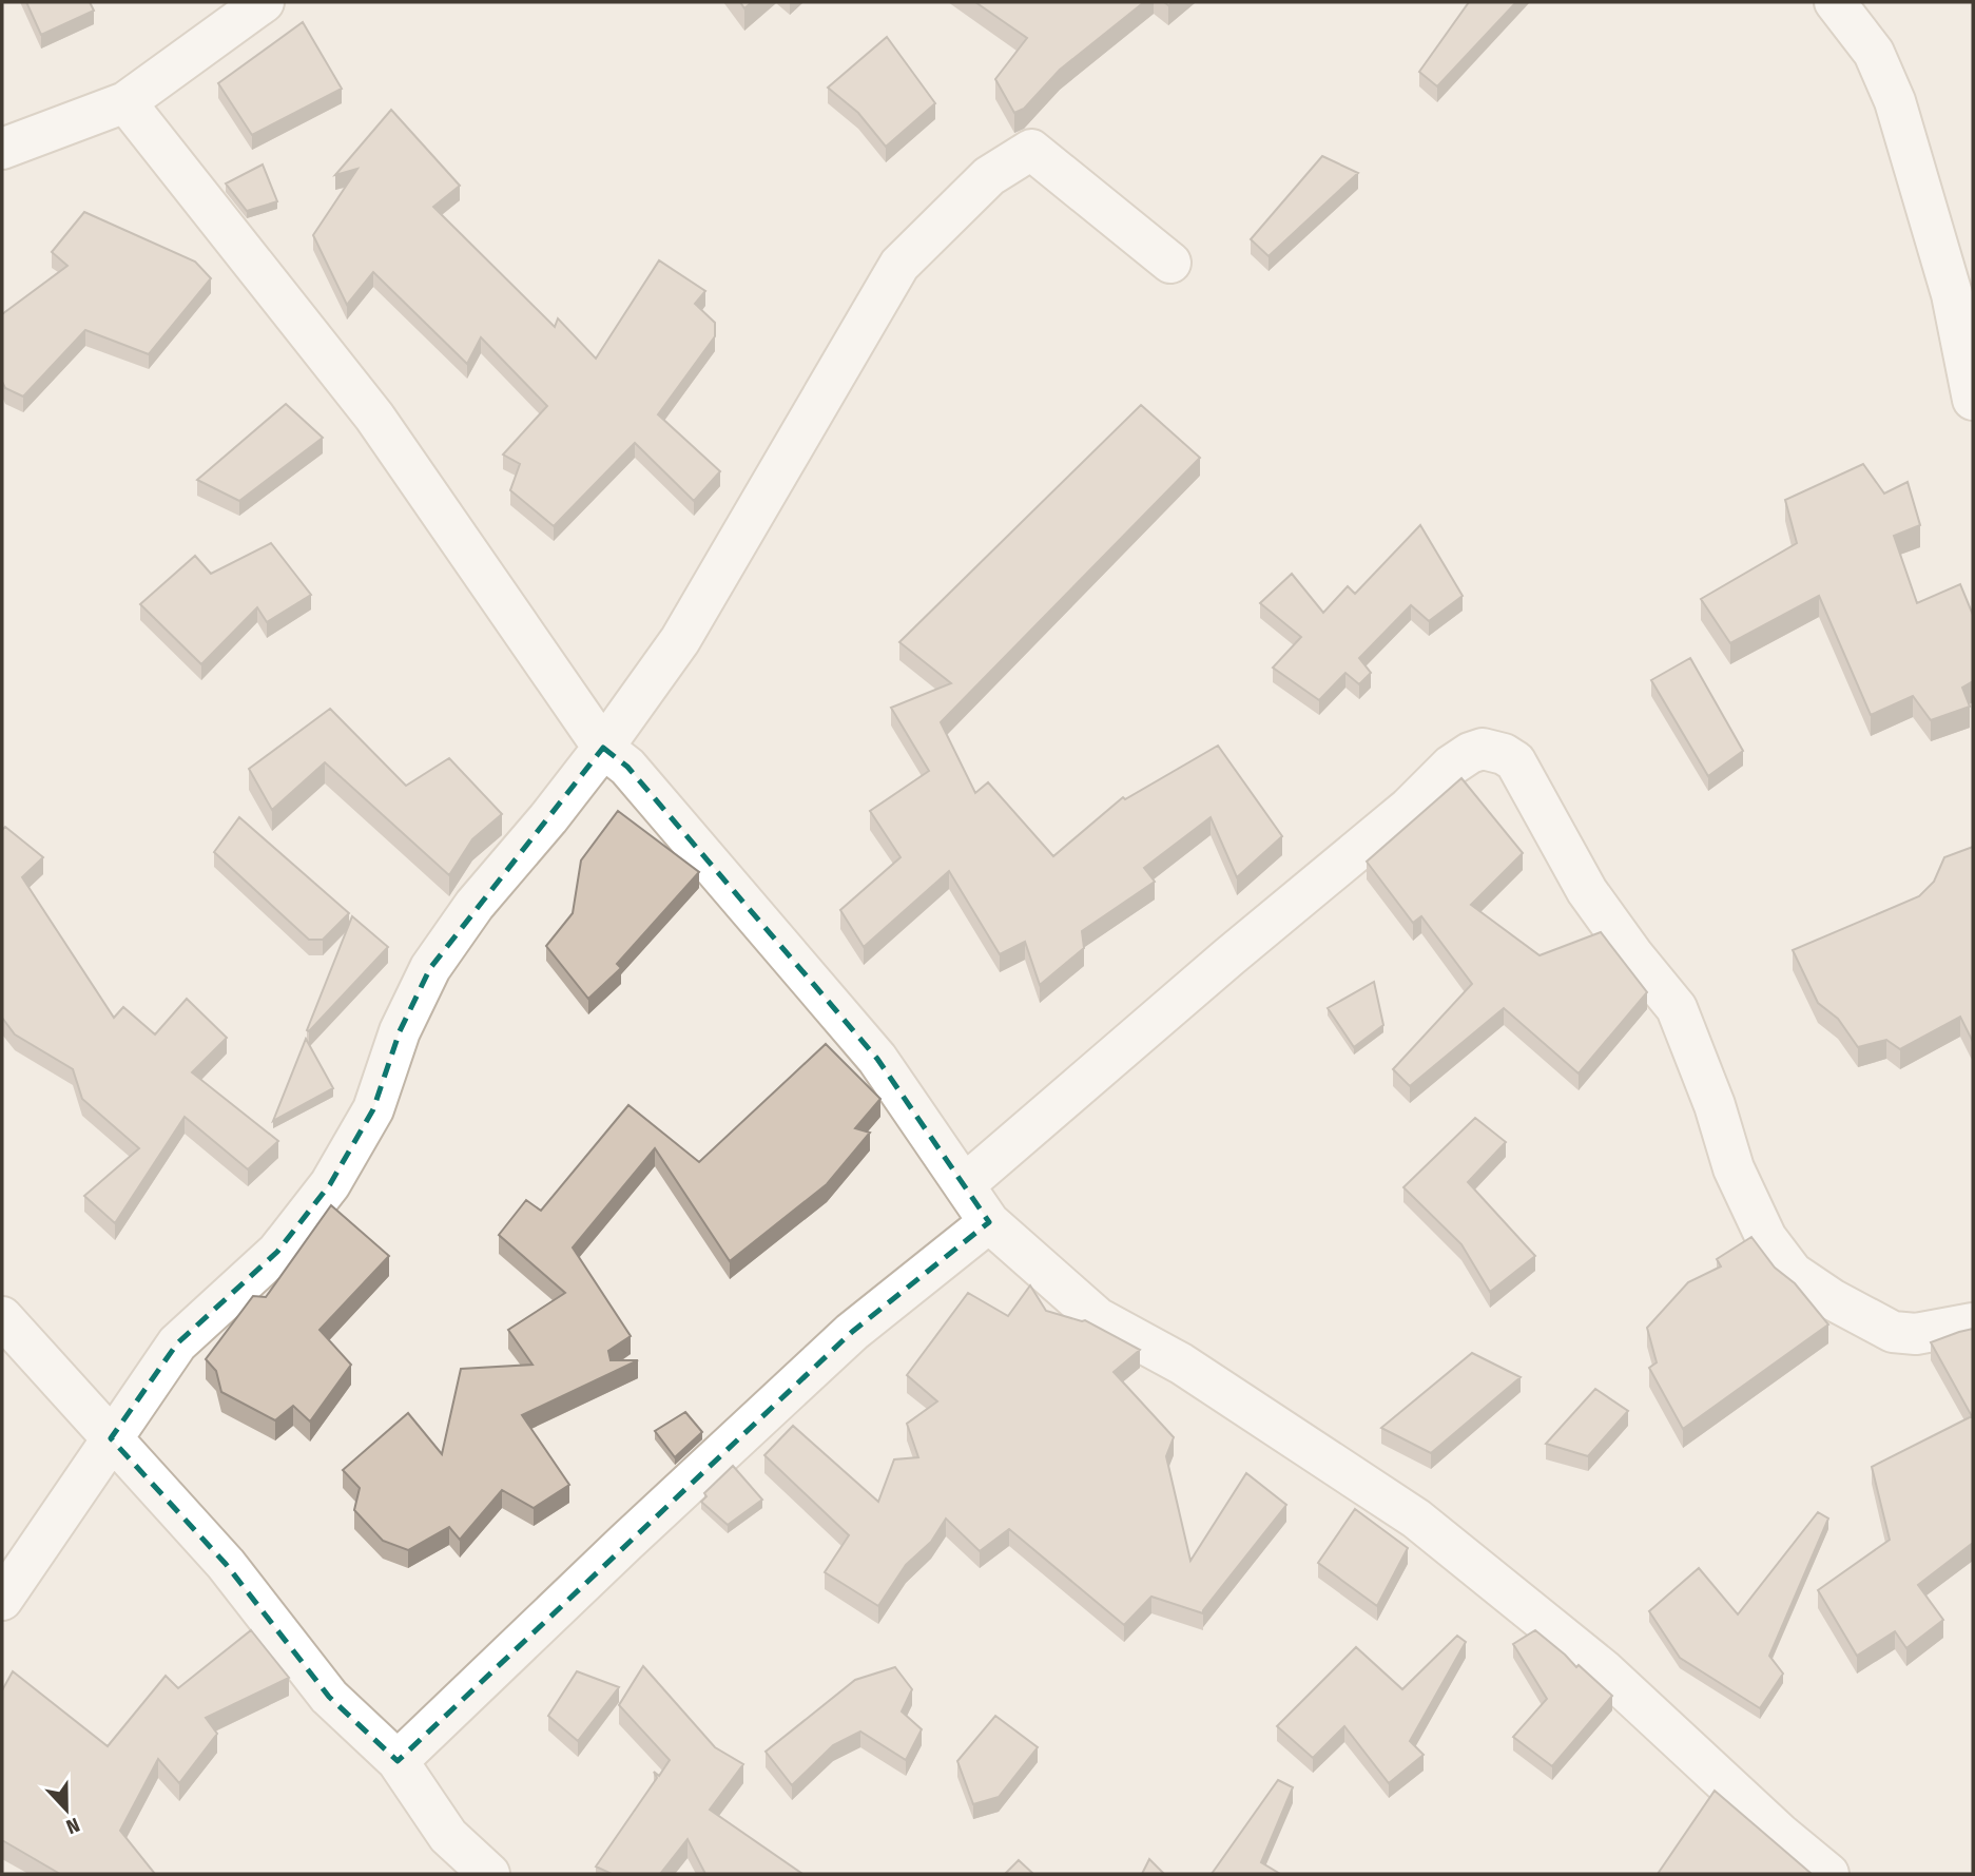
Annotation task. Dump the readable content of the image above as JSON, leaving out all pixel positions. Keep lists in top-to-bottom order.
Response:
{
  "north": "bottom"
}
